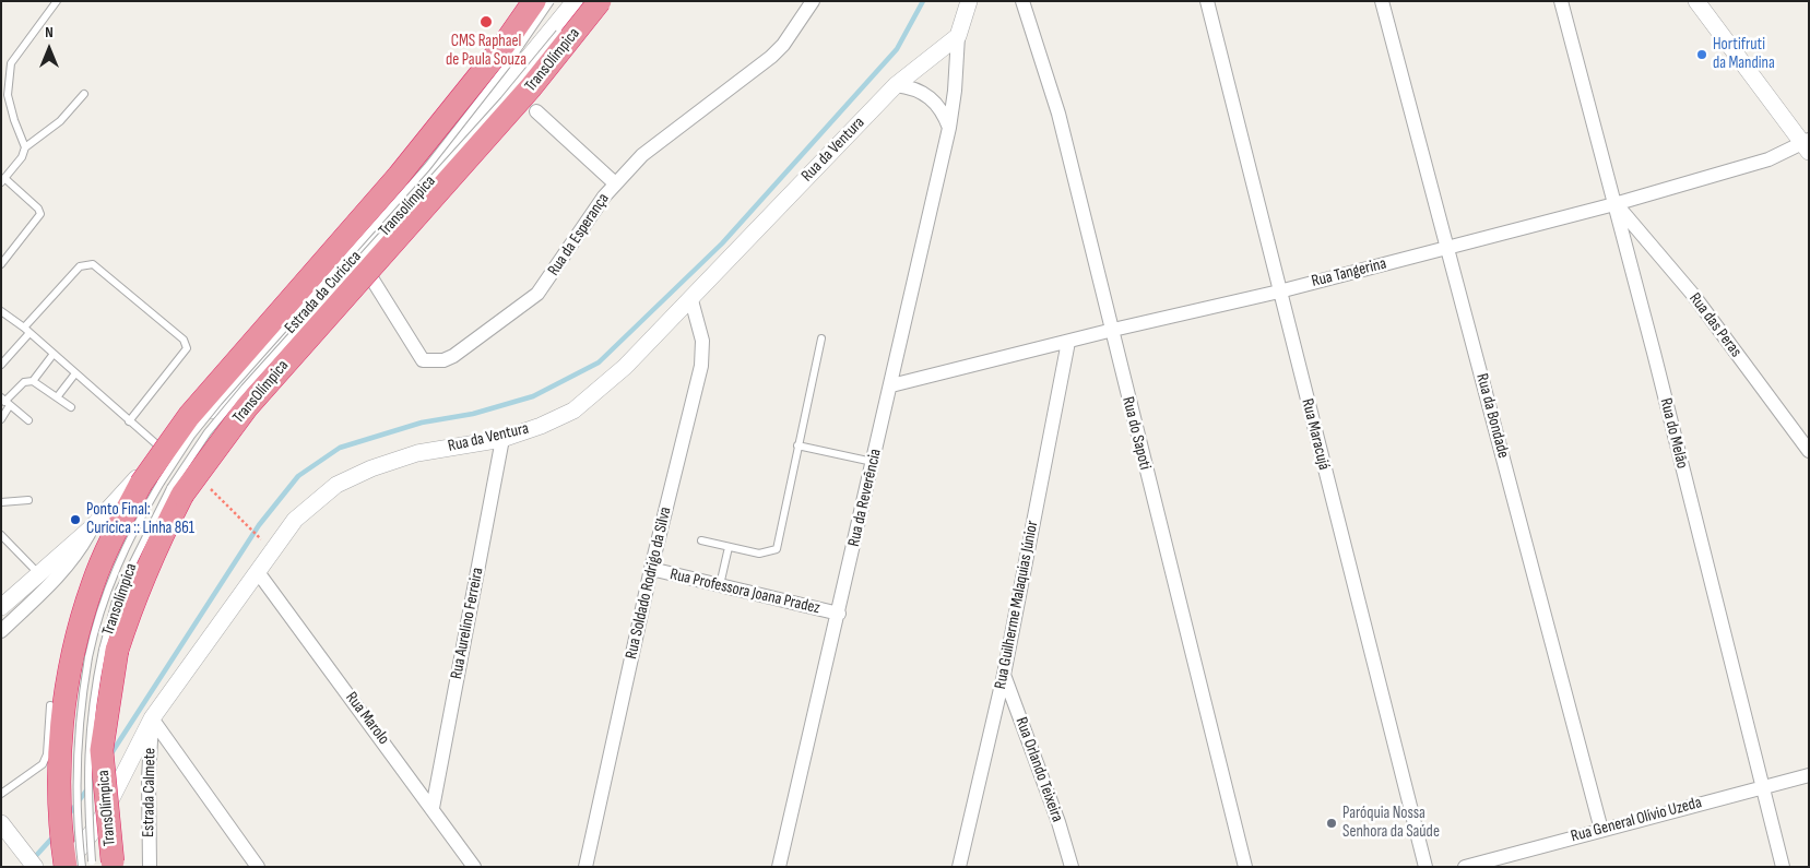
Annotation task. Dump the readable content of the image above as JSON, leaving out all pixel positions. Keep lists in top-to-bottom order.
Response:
{
  "streets": {
    "highway": ["TransOlímpica"],
    "street": [
      "Rua da Ventura",
      "Rua da Esperança",
      "Rua Tangerina",
      "Estrada da Curicica",
      "Rua das Peras",
      "Rua da Bondade",
      "Rua do Sapoti",
      "Rua do Melão",
      "Rua Maracujá",
      "Rua da Reverência",
      "Rua Soldado Rodrigo da Silva",
      "Rua Professora Joana Pradez",
      "Rua Guilherme Malaquias Júnior",
      "Rua Aurelino Ferreira",
      "Rua Marolo",
      "Rua Orlando Teixeira",
      "Estrada Calmete",
      "Rua General Olívio Uzeda"
    ],
    "lane": ["Transolímpica"]
  },
  "crossings": [
    ["TransOlímpica", "Rua da Ventura"],
    ["TransOlímpica", "Transolímpica"],
    ["Rua da Ventura", "Rua da Reverência"],
    ["Rua da Ventura", "Rua Soldado Rodrigo da Silva"],
    ["Rua da Ventura", "Rua Aurelino Ferreira"],
    ["Rua da Ventura", "Rua Marolo"],
    ["Rua da Ventura", "Estrada Calmete"],
    ["Rua da Esperança", "Estrada da Curicica"],
    ["Rua Tangerina", "Rua das Peras"],
    ["Rua Tangerina", "Rua da Bondade"],
    ["Rua Tangerina", "Rua do Sapoti"],
    ["Rua Tangerina", "Rua do Melão"],
    ["Rua Tangerina", "Rua Maracujá"],
    ["Rua Tangerina", "Rua da Reverência"],
    ["Rua Tangerina", "Rua Guilherme Malaquias Júnior"],
    ["Rua das Peras", "Rua do Melão"],
    ["Rua da Bondade", "Rua General Olívio Uzeda"],
    ["Rua do Melão", "Rua General Olívio Uzeda"],
    ["Rua da Reverência", "Rua Professora Joana Pradez"],
    ["Rua Soldado Rodrigo da Silva", "Rua Professora Joana Pradez"],
    ["Rua Guilherme Malaquias Júnior", "Rua Orlando Teixeira"],
    ["Rua Aurelino Ferreira", "Rua Marolo"]
  ],
  "places": [
    "CMS Raphael de Paula Souza",
    "Hortifruti da Mandina",
    "Ponto Final: Curicica :: Linha 861",
    "Paróquia Nossa Senhora da Saúde"
  ],
  "north": "top"
}
